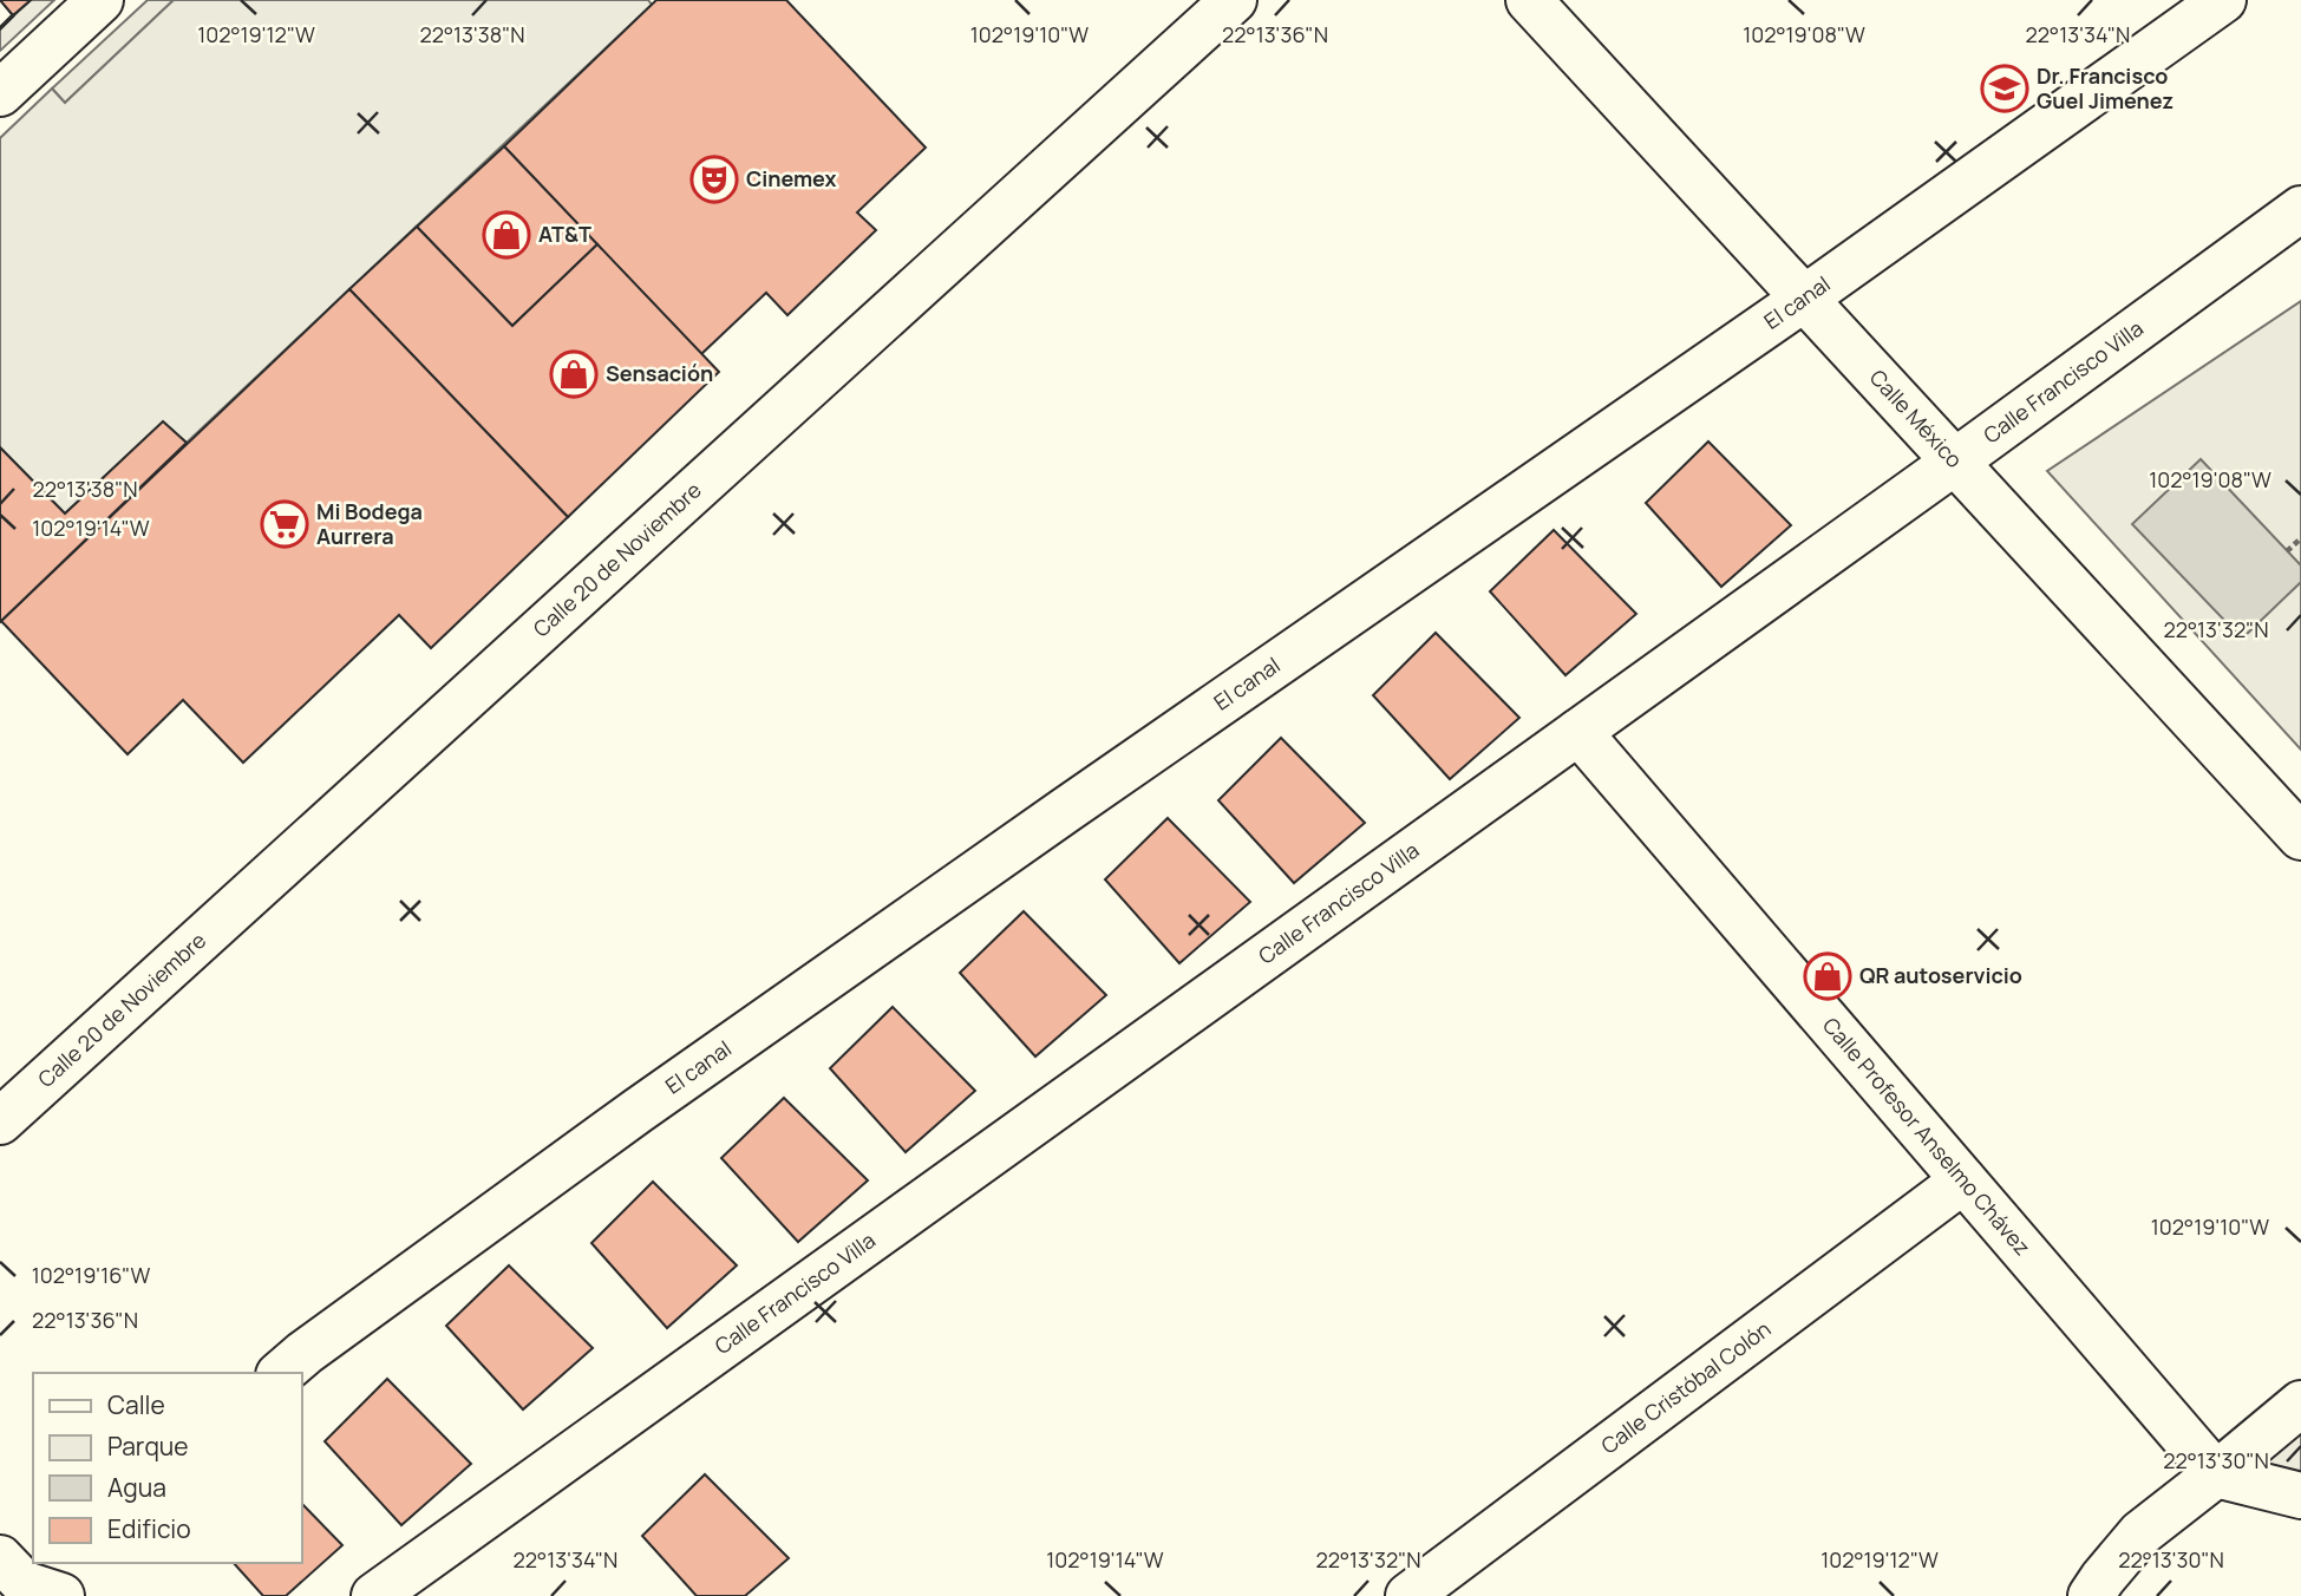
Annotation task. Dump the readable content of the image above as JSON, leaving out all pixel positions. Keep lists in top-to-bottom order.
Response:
{
  "streets": {
    "street": [
      "El canal",
      "Calle Francisco Villa",
      "Calle México",
      "Calle 20 de Noviembre",
      "Calle Profesor Anselmo Chávez",
      "Calle Cristóbal Colón"
    ]
  },
  "crossings": [
    ["El canal", "Calle México"],
    ["Calle Francisco Villa", "Calle México"],
    ["Calle Francisco Villa", "Calle Profesor Anselmo Chávez"],
    ["Calle Profesor Anselmo Chávez", "Calle Cristóbal Colón"]
  ],
  "places": {
    "school or university": ["Dr. Francisco Guel Jimenez"],
    "theatre": ["Cinemex"],
    "shop": ["AT&T", "Sensación", "QR autoservicio"],
    "supermarket": ["Mi Bodega Aurrera"]
  },
  "legend": [
    "Calle",
    "Parque",
    "Agua",
    "Edificio"
  ],
  "coordinates": [
    "102°19'12\"W",
    "102°19'10\"W",
    "102°19'08\"W",
    "22°13'38\"N",
    "22°13'36\"N",
    "22°13'34\"N",
    "102°19'14\"W",
    "22°13'32\"N",
    "102°19'16\"W",
    "22°13'30\"N"
  ]
}
